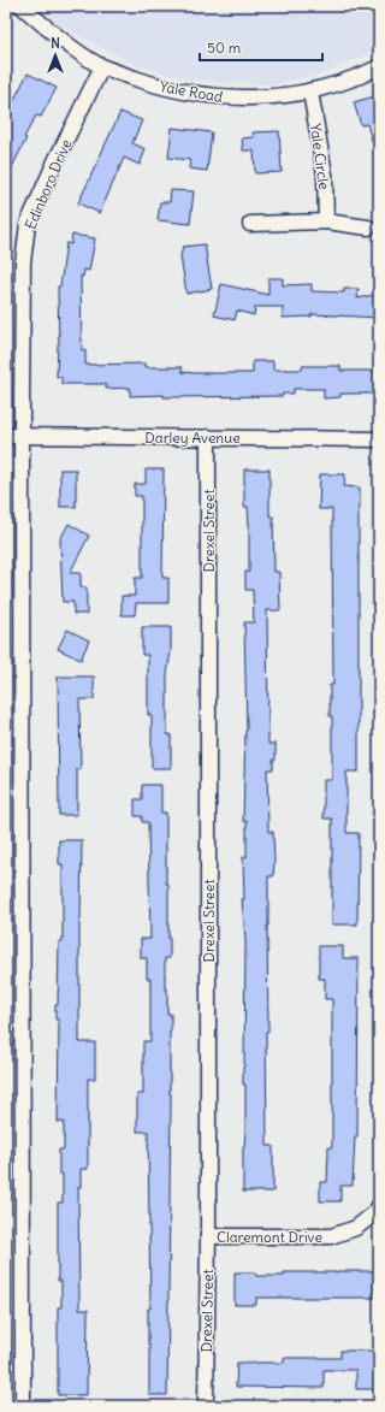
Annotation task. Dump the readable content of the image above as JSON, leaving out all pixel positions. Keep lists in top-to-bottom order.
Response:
{
  "streets": {
    "street": [
      "Yale Road",
      "Yale Circle",
      "Edinboro Drive",
      "Darley Avenue",
      "Drexel Street",
      "Claremont Drive"
    ]
  },
  "crossings": [
    ["Yale Road", "Yale Circle"],
    ["Yale Road", "Edinboro Drive"],
    ["Edinboro Drive", "Darley Avenue"],
    ["Darley Avenue", "Drexel Street"],
    ["Drexel Street", "Claremont Drive"]
  ],
  "scale_bar": "50 m",
  "north": "top"
}
